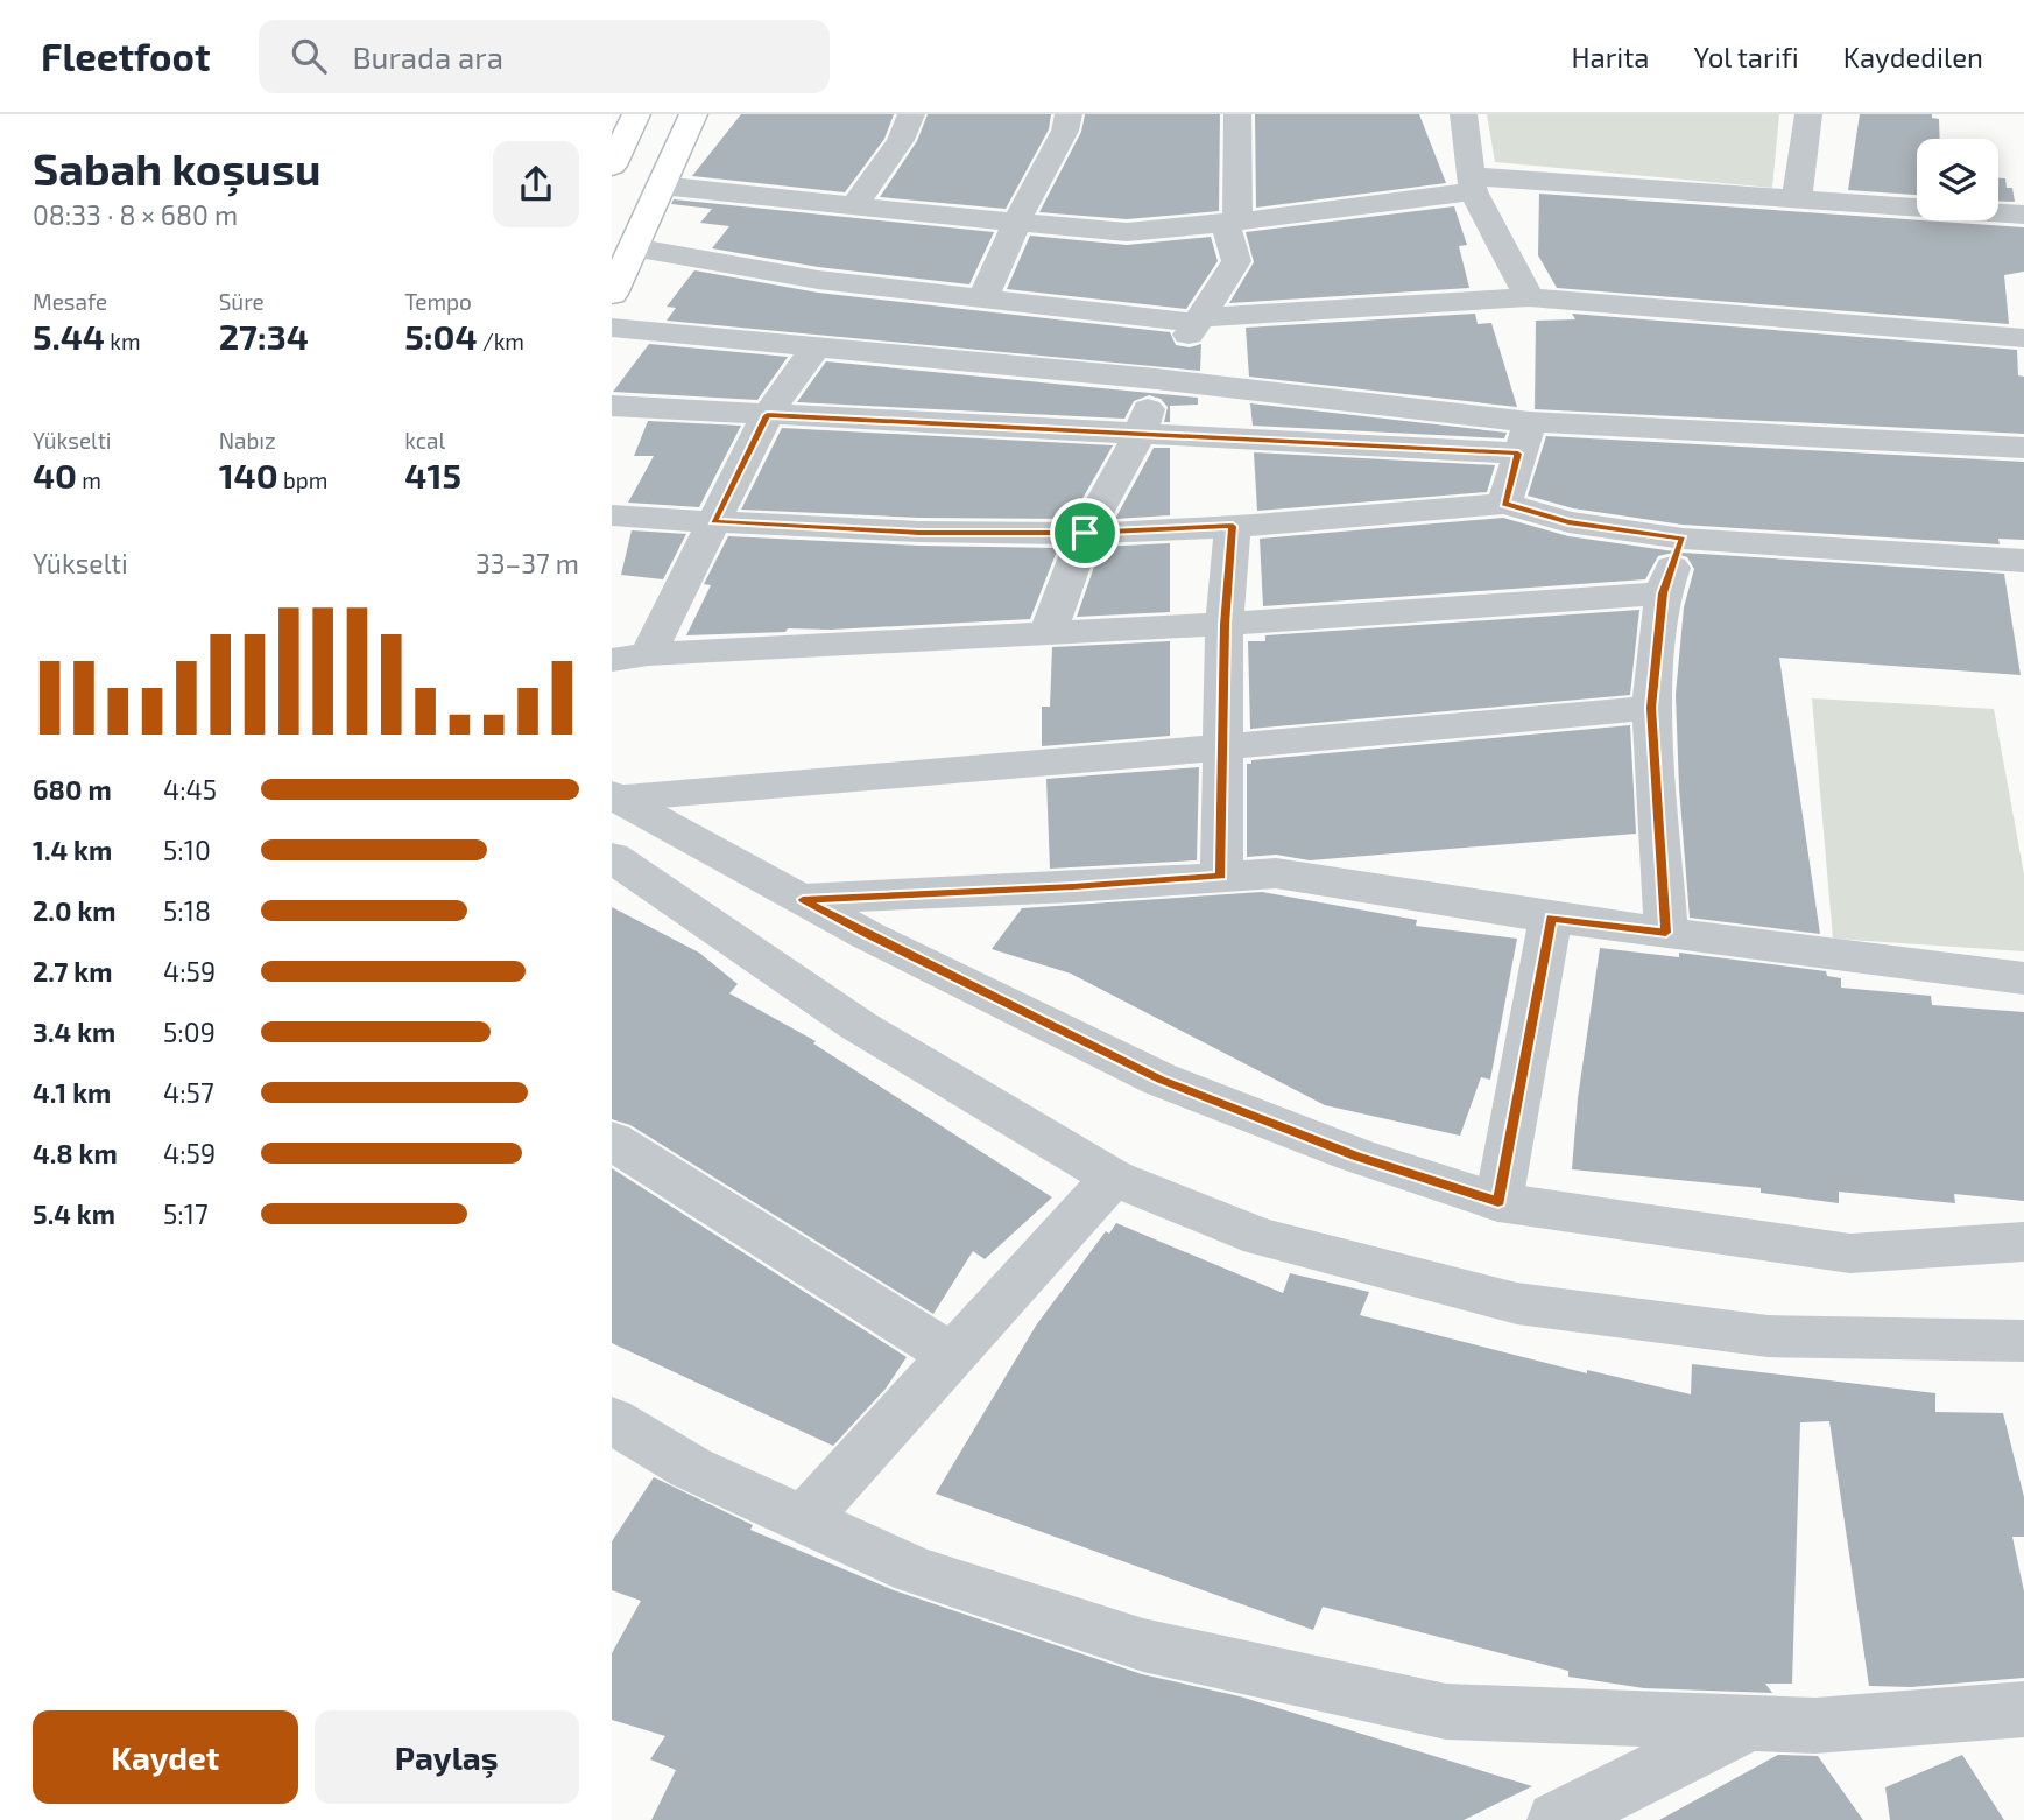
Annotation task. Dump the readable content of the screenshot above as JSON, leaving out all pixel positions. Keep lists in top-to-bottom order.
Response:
{
  "page": {
    "header": "Fleetfoot",
    "search": "Burada ara",
    "nav": ["Harita", "Yol tarifi", "Kaydedilen"],
    "heading": ["Sabah koşusu", "08:33 · 8 × 680 m"],
    "stats": [
      ["Mesafe", "5.44 km"],
      ["Süre", "27:34"],
      ["Tempo", "5:04 /km"],
      ["Yükselti", "40 m"],
      ["Nabız", "140 bpm"],
      ["kcal", "415"]
    ],
    "chart": ["Yükselti", "33–37 m"],
    "list": [
      {
        "name": "680 m",
        "note": "4:45"
      },
      {
        "name": "1.4 km",
        "note": "5:10"
      },
      {
        "name": "2.0 km",
        "note": "5:18"
      },
      {
        "name": "2.7 km",
        "note": "4:59"
      },
      {
        "name": "3.4 km",
        "note": "5:09"
      },
      {
        "name": "4.1 km",
        "note": "4:57"
      },
      {
        "name": "4.8 km",
        "note": "4:59"
      },
      {
        "name": "5.4 km",
        "note": "5:17"
      }
    ],
    "buttons": ["Kaydet", "Paylaş"]
  }
}
